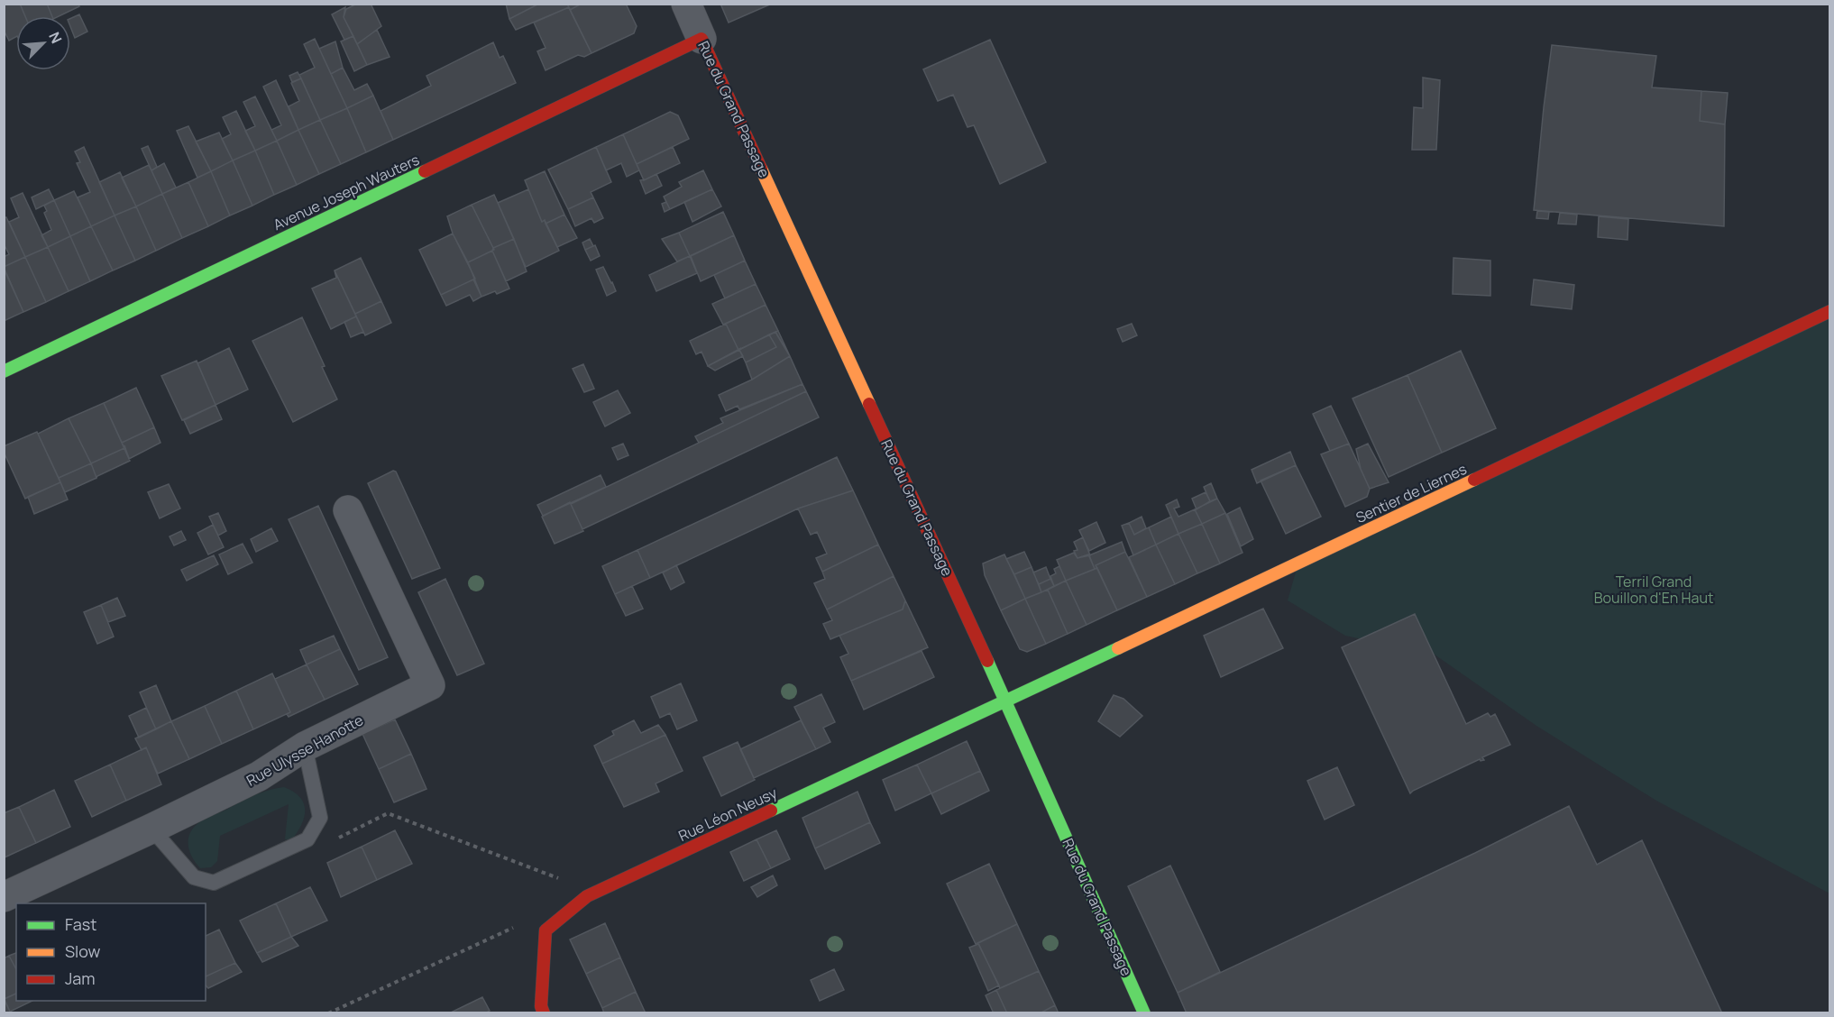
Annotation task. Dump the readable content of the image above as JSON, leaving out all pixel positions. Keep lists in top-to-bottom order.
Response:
{
  "streets": {
    "street": [
      "Rue du Grand Passage",
      "Avenue Joseph Wauters",
      "Sentier de Liernes",
      "Rue Ulysse Hanotte",
      "Rue Léon Neusy"
    ]
  },
  "crossings": [
    ["Rue du Grand Passage", "Avenue Joseph Wauters"],
    ["Rue du Grand Passage", "Sentier de Liernes"],
    ["Rue du Grand Passage", "Rue Léon Neusy"],
    ["Sentier de Liernes", "Rue Léon Neusy"]
  ],
  "parks": ["Terril Grand Bouillon d'En Haut"],
  "legend": ["Fast", "Slow", "Jam"],
  "north": "top right"
}
